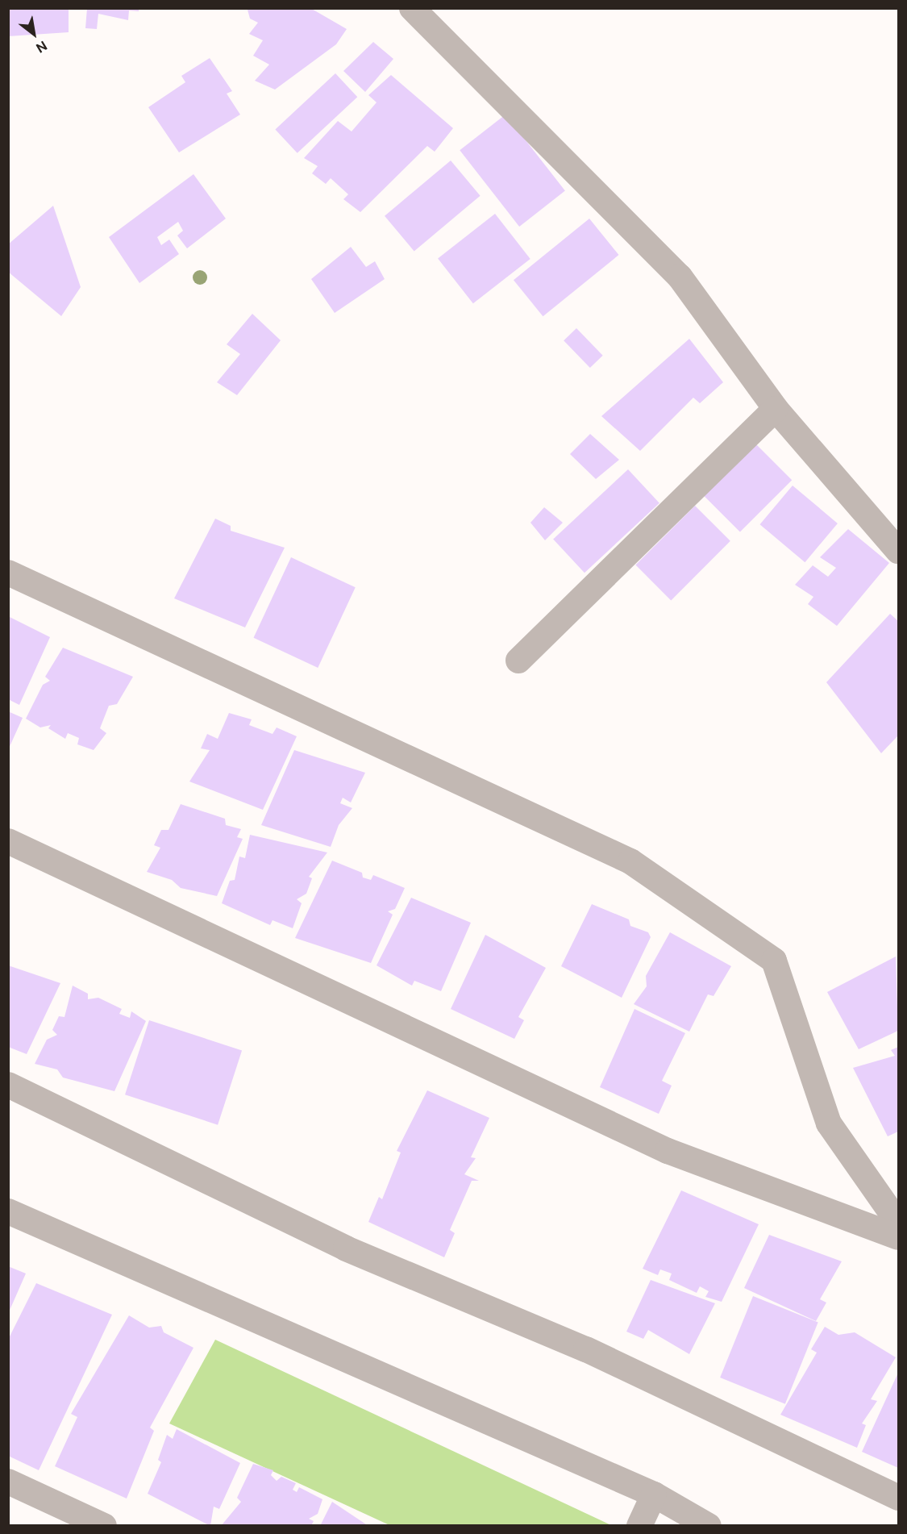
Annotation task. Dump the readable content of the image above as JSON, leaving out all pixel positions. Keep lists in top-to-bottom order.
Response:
{
  "north": "bottom right"
}
